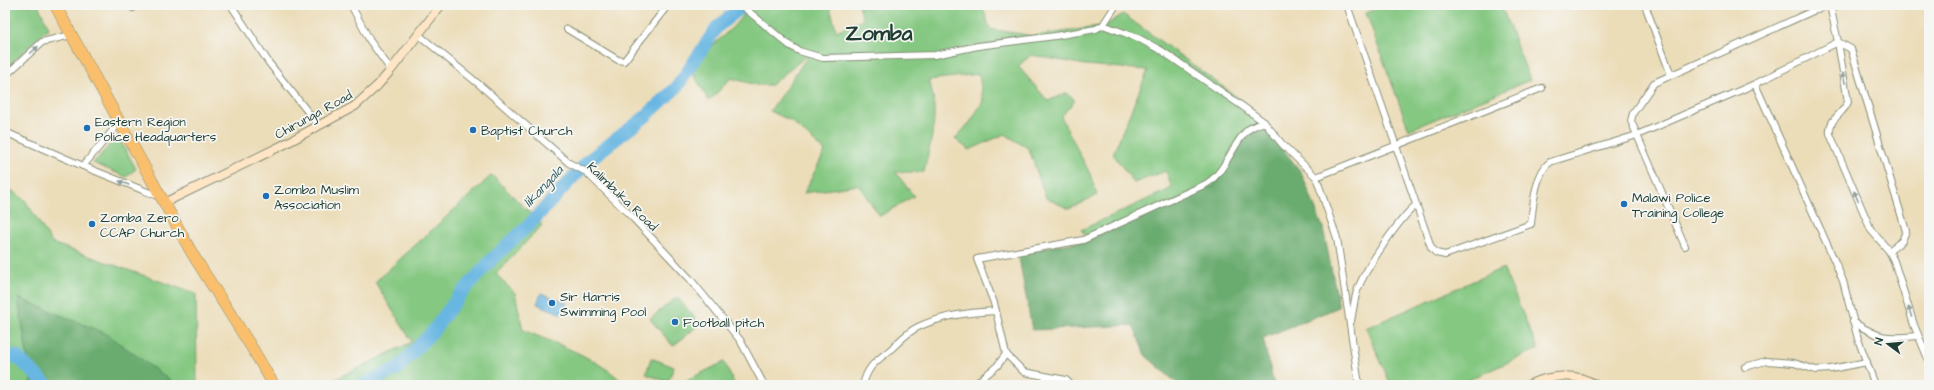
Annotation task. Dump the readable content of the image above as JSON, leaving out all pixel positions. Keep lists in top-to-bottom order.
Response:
{
  "streets": {
    "street": ["Chirunga Road", "Kalimbuka Road"]
  },
  "crossings": [
    ["Chirunga Road", "Kalimbuka Road"]
  ],
  "districts": ["Zomba"],
  "water": ["likangala"],
  "places": [
    "Eastern Region Police Headquarters",
    "Baptist Church",
    "Zomba Muslim Association",
    "Malawi Police Training College",
    "Zomba Zero CCAP Church",
    "Sir Harris Swimming Pool",
    "Football pitch"
  ],
  "north": "left"
}
